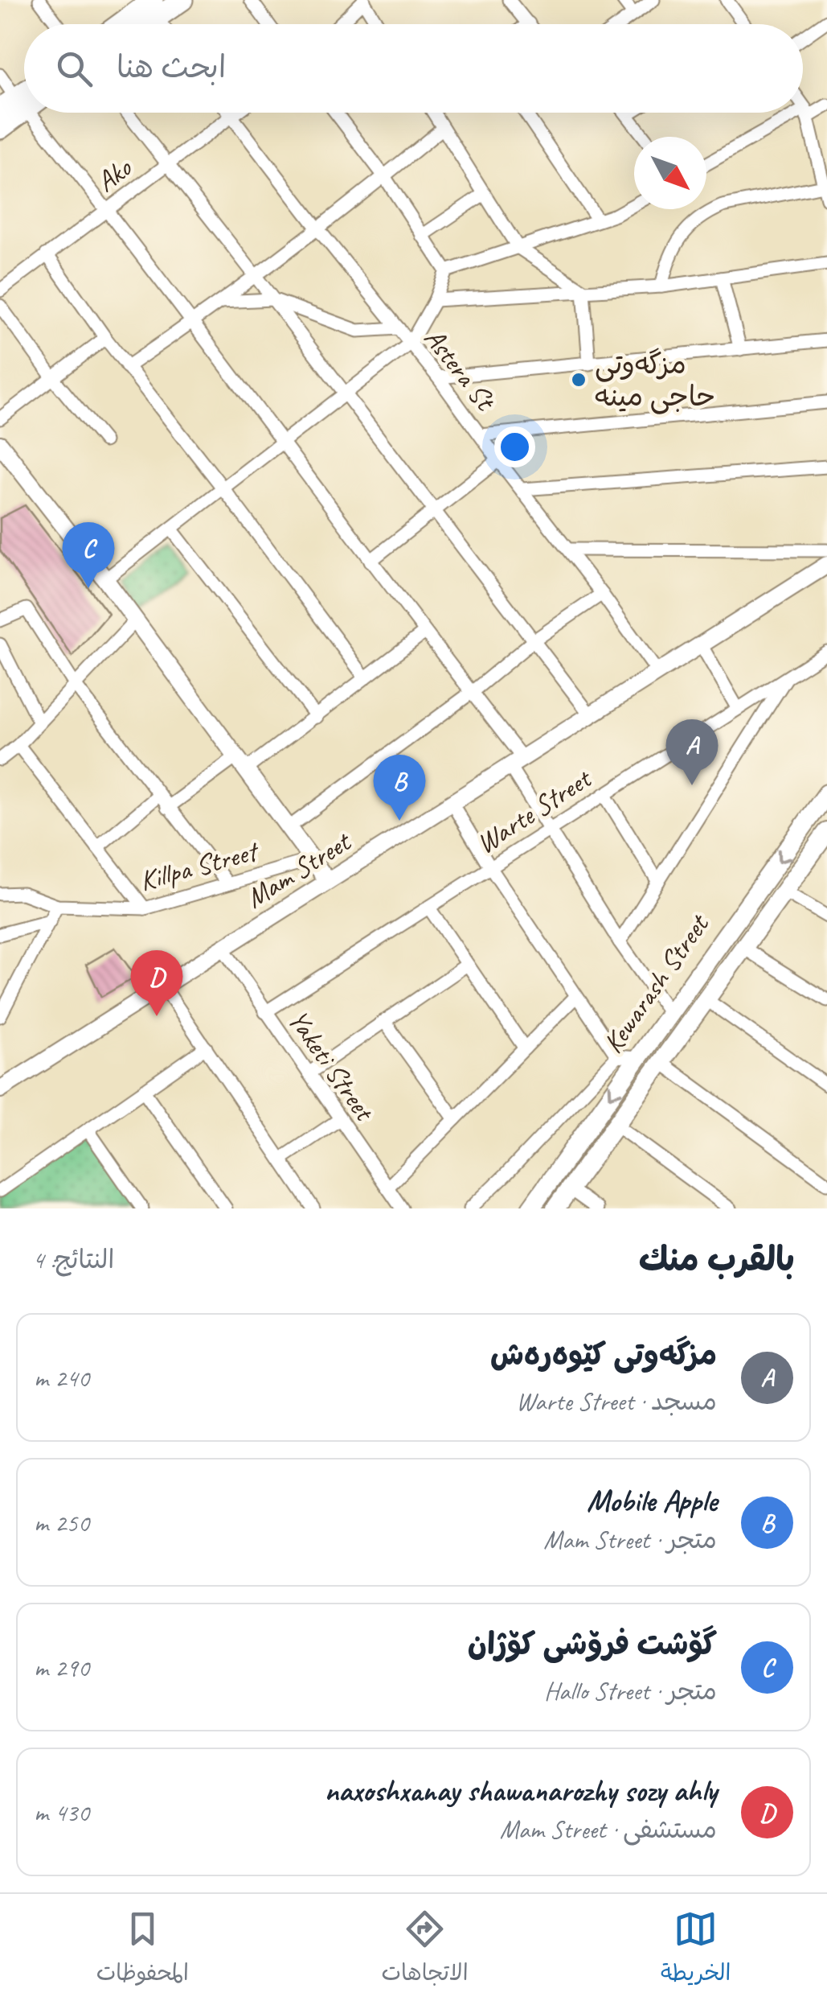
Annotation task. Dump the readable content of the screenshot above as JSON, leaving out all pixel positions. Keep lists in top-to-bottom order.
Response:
{
  "streets": {
    "main road": ["Kewarash Street"],
    "street": [
      "Ako",
      "Astera St",
      "Warte Street",
      "Killpa Street",
      "Mam Street",
      "Yaketi Street"
    ]
  },
  "crossings": [
    ["Ako", "Astera St"],
    ["Astera St", "Mam Street"],
    ["Warte Street", "Yaketi Street"],
    ["Mam Street", "Yaketi Street"]
  ],
  "places": ["مزگەوتی حاجی مینە"],
  "north": "bottom right",
  "page": {
    "search": "ابحث هنا",
    "pins": [
      "C",
      "A",
      "B",
      "D"
    ],
    "heading": ["بالقرب منك", "النتائج: 4"],
    "list": [
      {
        "mark": "A",
        "name": "مزگەوتی کێوەرەش",
        "note": "مسجد · Warte Street",
        "value": "240 m"
      },
      {
        "mark": "B",
        "name": "Mobile Apple",
        "note": "متجر · Mam Street",
        "value": "250 m"
      },
      {
        "mark": "C",
        "name": "گۆشت فرۆشی کۆژان",
        "note": "متجر · Hallo Street",
        "value": "290 m"
      },
      {
        "mark": "D",
        "name": "naxoshxanay shawanarozhy sozy ahly",
        "note": "مستشفى · Mam Street",
        "value": "430 m"
      }
    ],
    "nav": ["الخريطة", "الاتجاهات", "المحفوظات"]
  }
}
